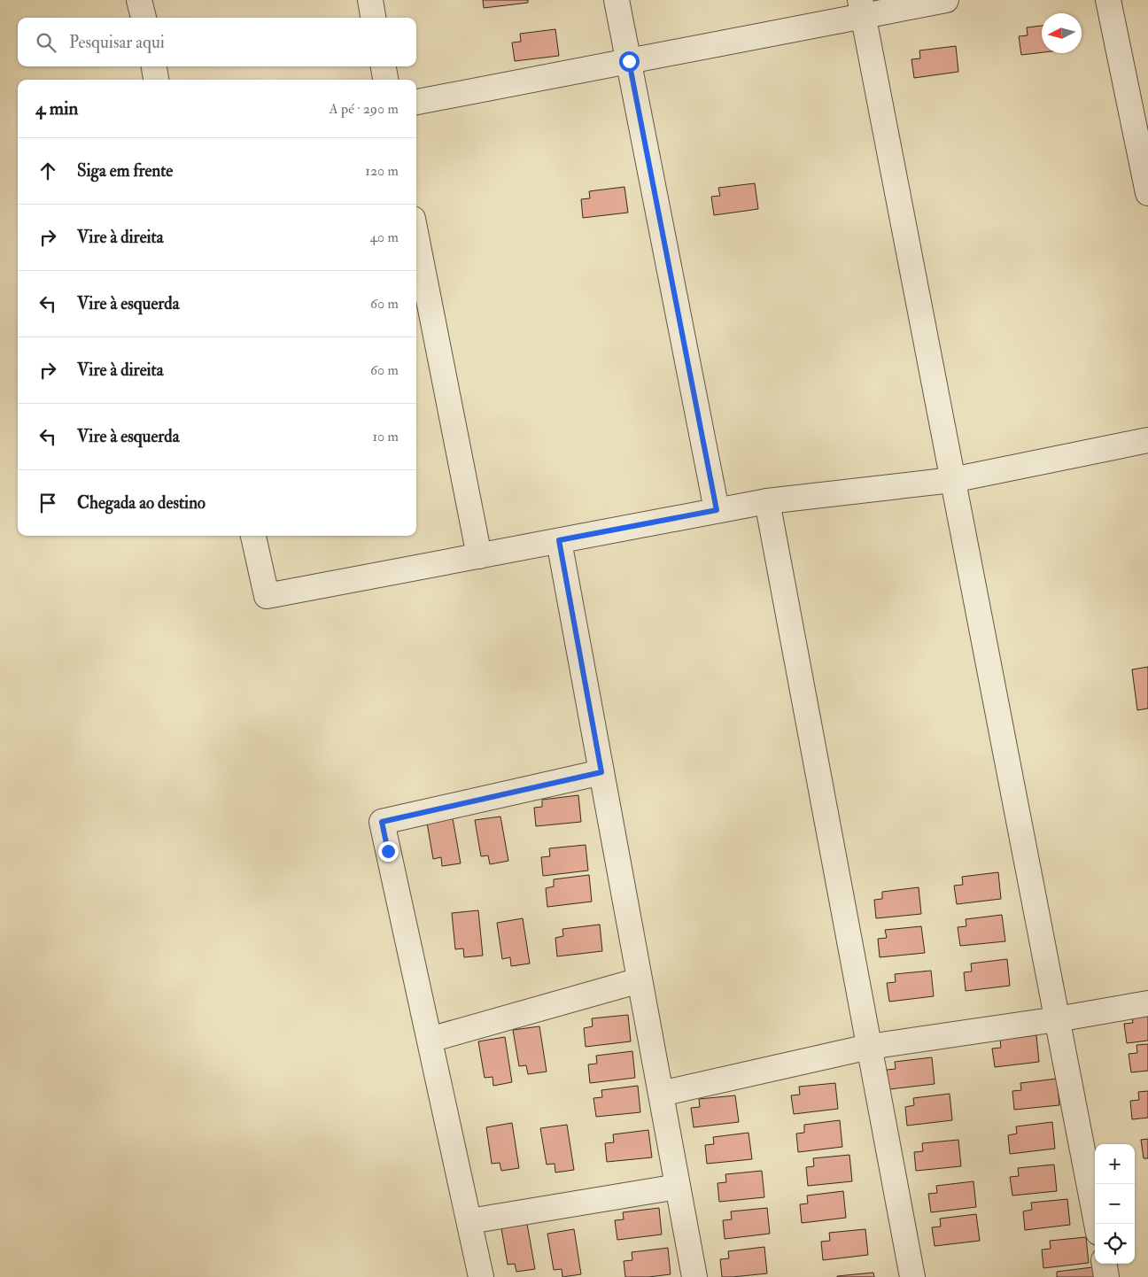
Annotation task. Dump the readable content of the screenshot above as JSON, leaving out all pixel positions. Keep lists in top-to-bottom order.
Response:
{
  "north": "left",
  "page": {
    "search": "Pesquisar aqui",
    "heading": ["4 min", "A pé · 290 m"],
    "list": [
      ["Siga em frente", "120 m"],
      ["Vire à direita", "40 m"],
      ["Vire à esquerda", "60 m"],
      ["Vire à direita", "60 m"],
      ["Vire à esquerda", "10 m"],
      "Chegada ao destino"
    ],
    "map_buttons": ["+", "−"]
  }
}
